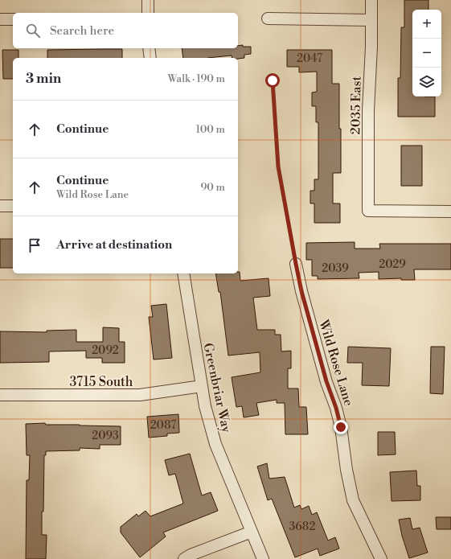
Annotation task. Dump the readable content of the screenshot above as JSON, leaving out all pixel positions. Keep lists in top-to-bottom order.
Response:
{
  "streets": {
    "street": [
      "2035 East",
      "Wild Rose Lane",
      "3715 South",
      "Greenbriar Way"
    ]
  },
  "crossings": [
    ["3715 South", "Greenbriar Way"]
  ],
  "house_numbers": [
    "2047",
    "2029",
    "2039",
    "2092",
    "2087",
    "2093",
    "3682"
  ],
  "page": {
    "map_buttons": ["+", "−"],
    "search": "Search here",
    "heading": ["3 min", "Walk · 190 m"],
    "list": [
      ["Continue", "100 m"],
      ["Continue", "Wild Rose Lane", "90 m"],
      "Arrive at destination"
    ]
  }
}
